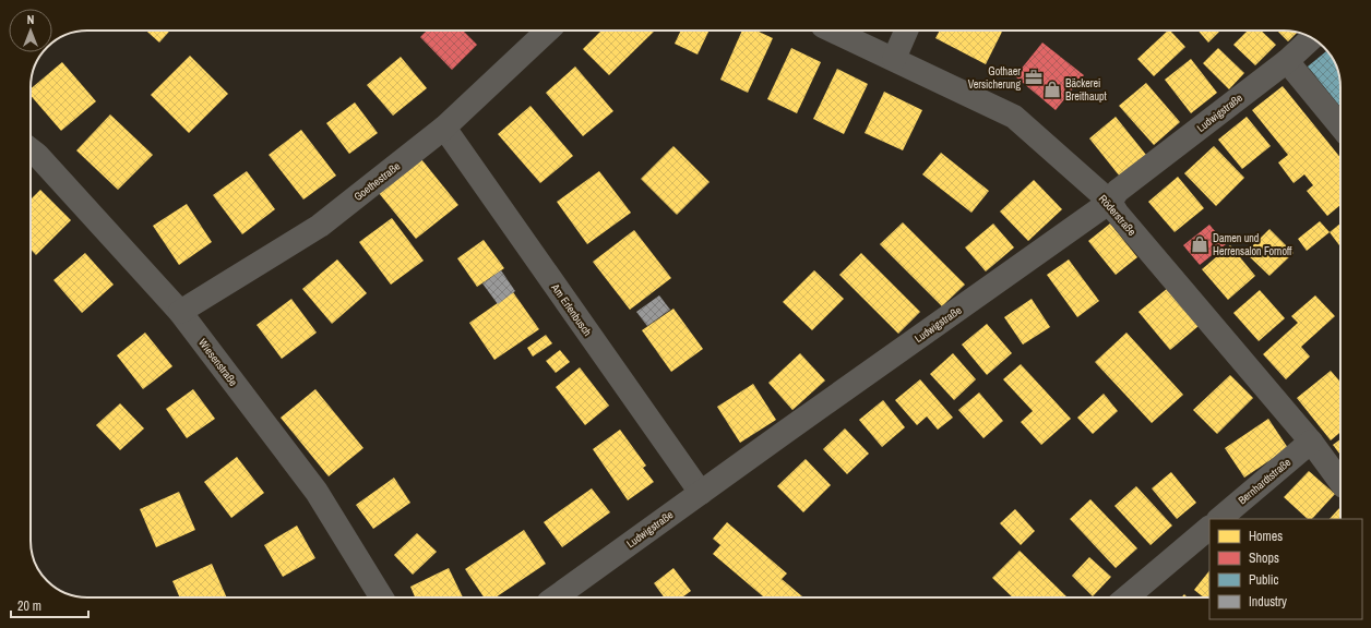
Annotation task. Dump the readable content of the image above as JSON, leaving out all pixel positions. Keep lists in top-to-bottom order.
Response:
{
  "streets": {
    "street": [
      "Ludwigstraße",
      "Goethestraße",
      "Röderstraße",
      "Am Erlenbusch",
      "Wiesenstraße",
      "Bernhardtstraße"
    ]
  },
  "crossings": [
    ["Ludwigstraße", "Röderstraße"],
    ["Ludwigstraße", "Am Erlenbusch"],
    ["Goethestraße", "Am Erlenbusch"],
    ["Goethestraße", "Wiesenstraße"],
    ["Röderstraße", "Bernhardtstraße"]
  ],
  "places": {
    "office": ["Gothaer Versicherung"],
    "shop": ["Bäckerei Breithaupt", "Damen und Herrensalon Fornoff"]
  },
  "legend": [
    "Homes",
    "Shops",
    "Public",
    "Industry"
  ],
  "scale_bar": "20 m",
  "north": "top"
}
